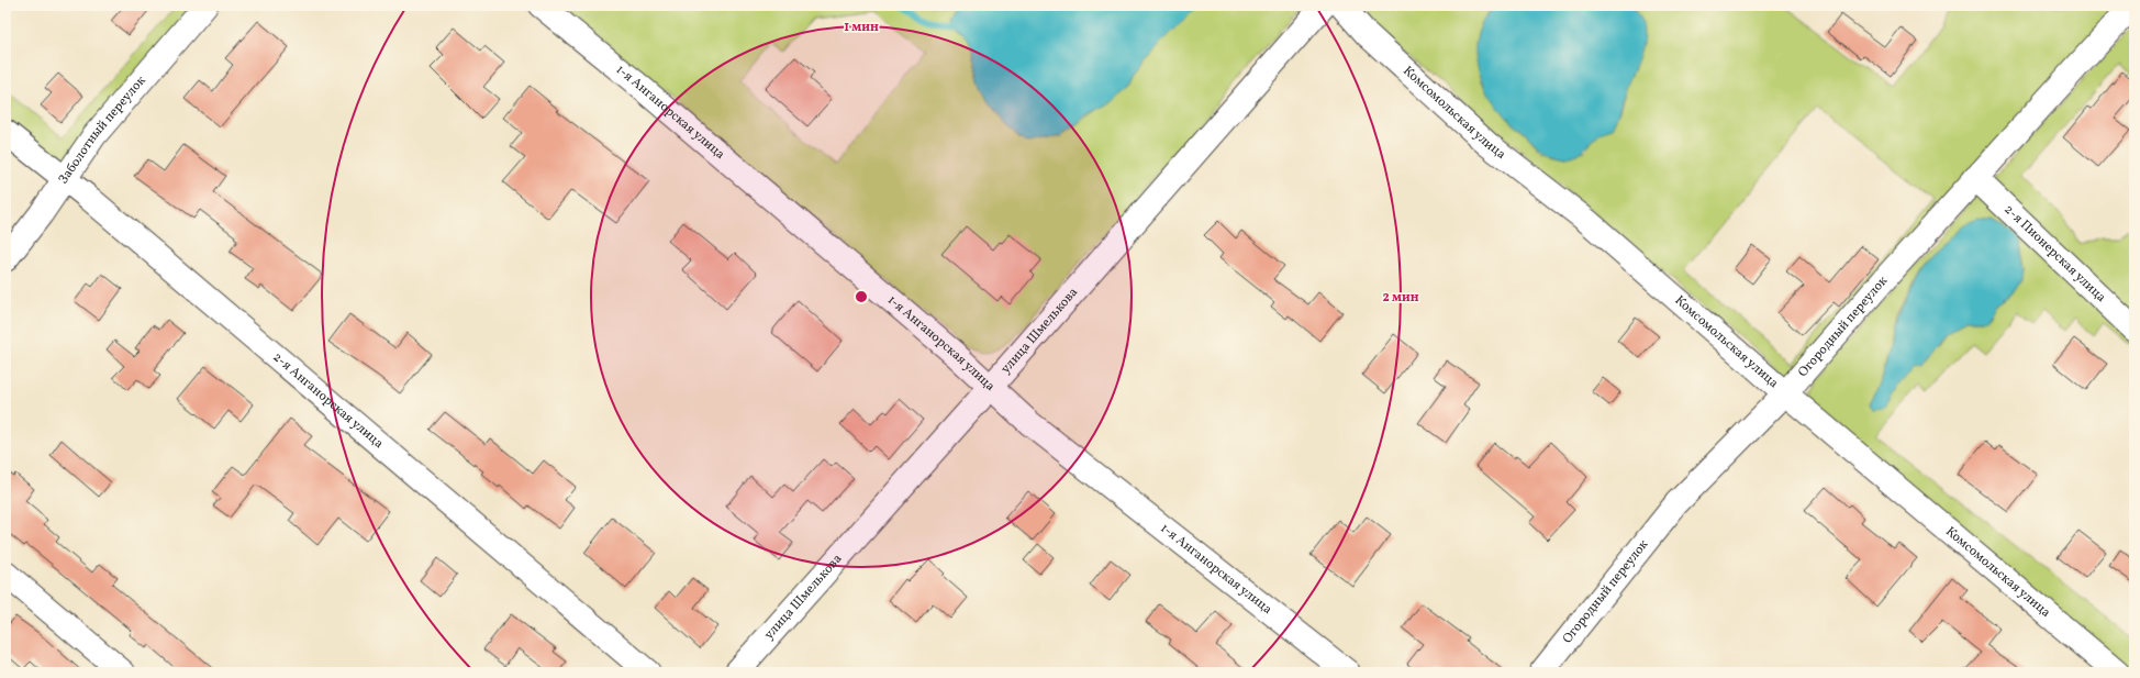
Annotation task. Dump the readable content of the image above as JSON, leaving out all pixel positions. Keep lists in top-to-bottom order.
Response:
{
  "streets": {
    "street": [
      "1-я Анганорская улица",
      "Комсомольская улица",
      "Заболотный переулок",
      "2-я Пионерская улица",
      "Огородный переулок",
      "улица Шмелькова",
      "2-я Анганорская улица"
    ]
  },
  "crossings": [
    ["1-я Анганорская улица", "улица Шмелькова"],
    ["Комсомольская улица", "Огородный переулок"],
    ["Заболотный переулок", "2-я Анганорская улица"],
    ["2-я Пионерская улица", "Огородный переулок"]
  ],
  "rings": ["1 мин", "2 мин"]
}
